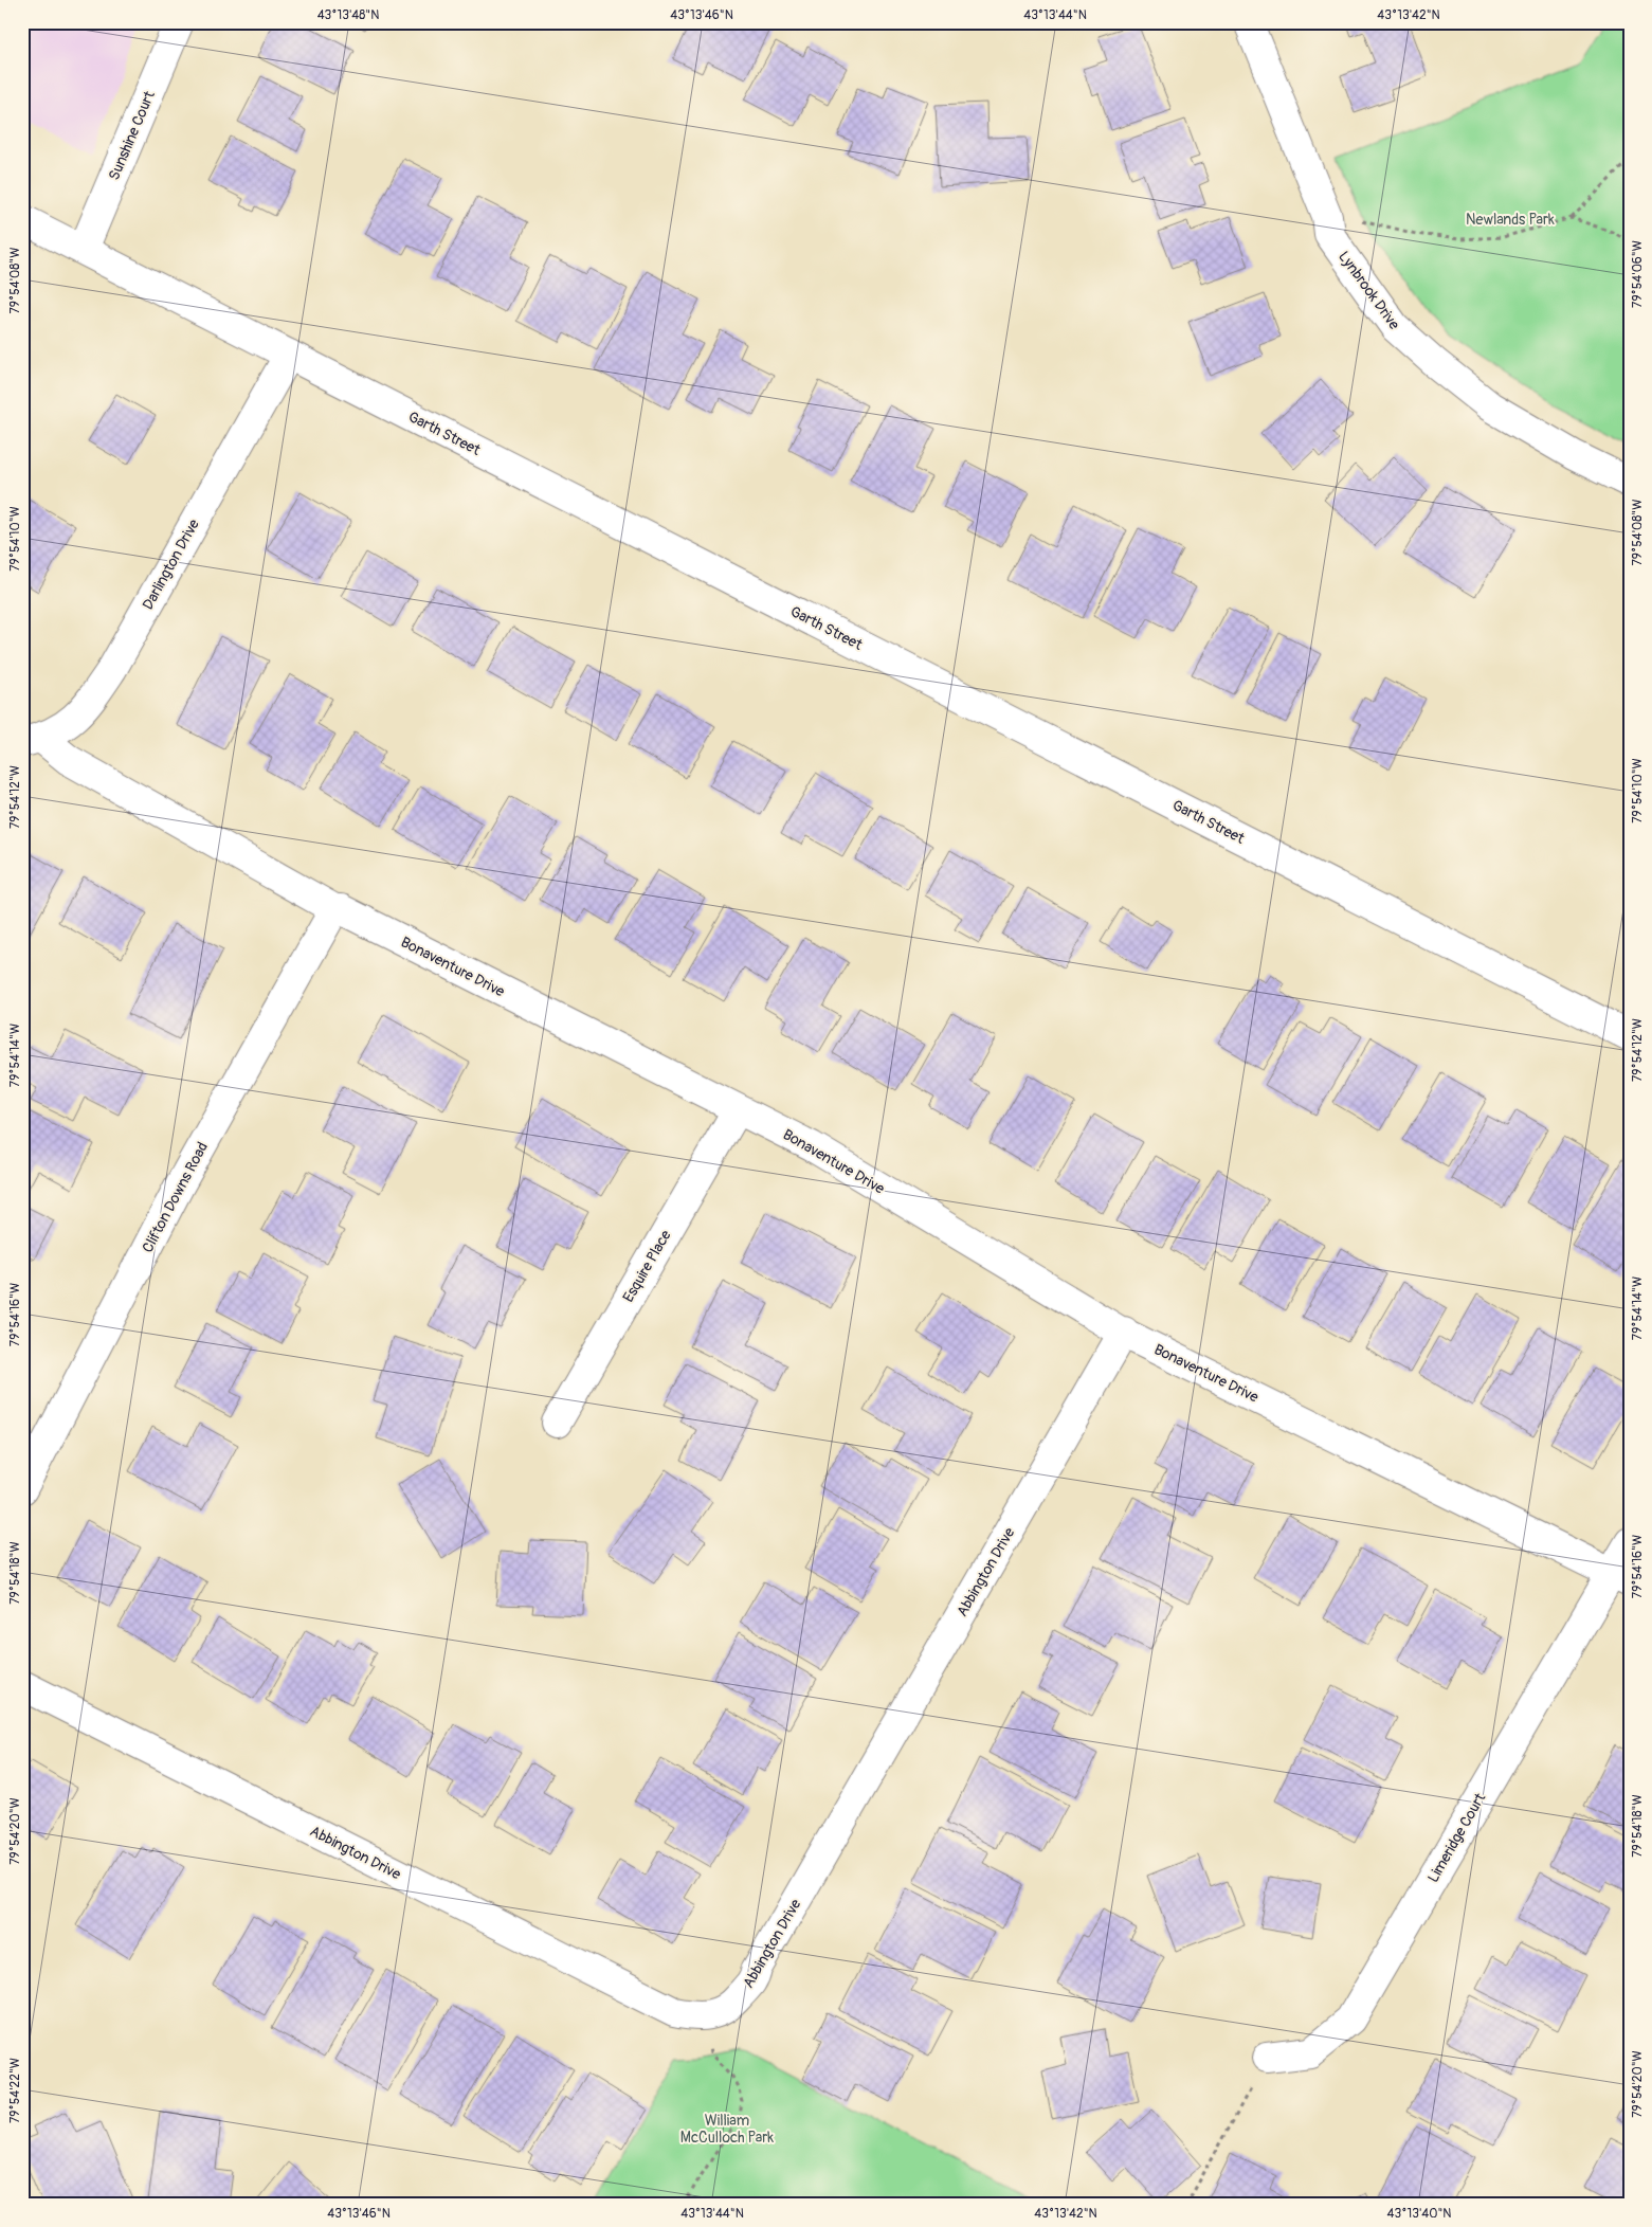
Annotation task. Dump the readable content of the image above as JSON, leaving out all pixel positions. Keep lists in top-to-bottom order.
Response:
{
  "streets": {
    "street": [
      "Sunshine Court",
      "Lynbrook Drive",
      "Garth Street",
      "Darlington Drive",
      "Bonaventure Drive",
      "Clifton Downs Road",
      "Esquire Place",
      "Abbington Drive",
      "Limeridge Court"
    ]
  },
  "crossings": [
    ["Sunshine Court", "Garth Street"],
    ["Garth Street", "Darlington Drive"],
    ["Darlington Drive", "Bonaventure Drive"],
    ["Bonaventure Drive", "Clifton Downs Road"],
    ["Bonaventure Drive", "Esquire Place"],
    ["Bonaventure Drive", "Abbington Drive"],
    ["Bonaventure Drive", "Limeridge Court"]
  ],
  "parks": ["Newlands Park", "William McCulloch Park"],
  "coordinates": [
    "43°13'48\"N",
    "43°13'46\"N",
    "43°13'44\"N",
    "43°13'42\"N",
    "79°54'06\"W",
    "79°54'08\"W",
    "79°54'10\"W",
    "79°54'12\"W",
    "79°54'14\"W",
    "79°54'16\"W",
    "79°54'18\"W",
    "79°54'20\"W",
    "79°54'22\"W",
    "43°13'40\"N"
  ]
}
